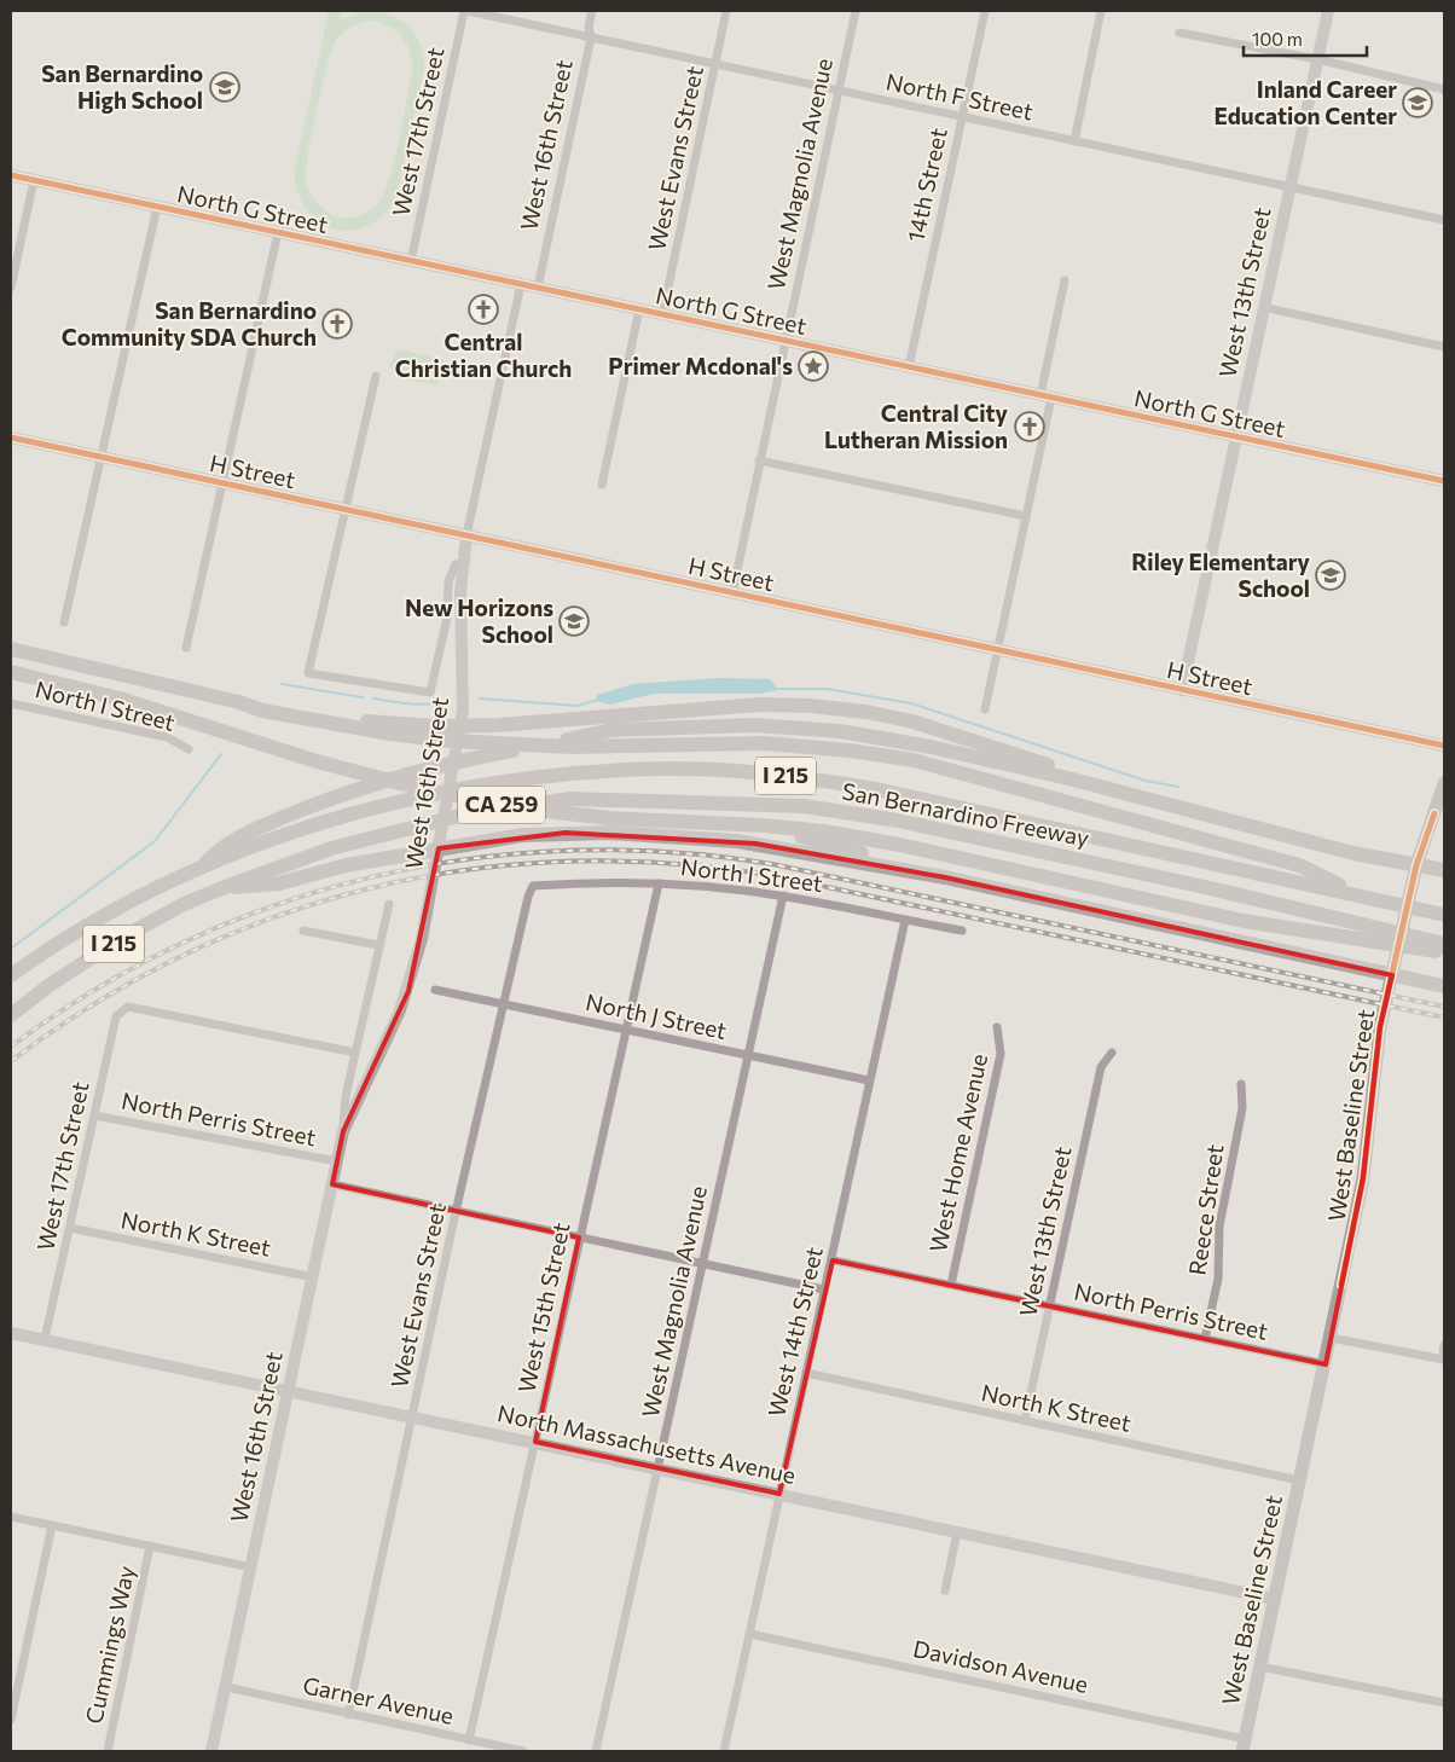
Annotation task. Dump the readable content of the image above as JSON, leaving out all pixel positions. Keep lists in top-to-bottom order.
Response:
{
  "streets": {
    "highway": ["I 215", "CA 259", "San Bernardino Freeway"],
    "main road": ["West Baseline Street"],
    "street": [
      "North F Street",
      "West 17th Street",
      "West 16th Street",
      "West Evans Street",
      "West Magnolia Avenue",
      "14th Street",
      "North G Street",
      "West 13th Street",
      "H Street",
      "North I Street",
      "North J Street",
      "North Perris Street",
      "West Home Avenue",
      "Reece Street",
      "North K Street",
      "West 15th Street",
      "West 14th Street",
      "North Massachusetts Avenue",
      "Cummings Way",
      "Davidson Avenue",
      "Garner Avenue"
    ]
  },
  "crossings": [
    ["North F Street", "West 17th Street"],
    ["North F Street", "West 16th Street"],
    ["North F Street", "West Evans Street"],
    ["North F Street", "West Magnolia Avenue"],
    ["North F Street", "14th Street"],
    ["North F Street", "West 13th Street"],
    ["West 17th Street", "West 16th Street"],
    ["West 17th Street", "North G Street"],
    ["West 17th Street", "North Perris Street"],
    ["West 17th Street", "North K Street"],
    ["West 17th Street", "North Massachusetts Avenue"],
    ["West 16th Street", "North G Street"],
    ["West 16th Street", "H Street"],
    ["West 16th Street", "North Perris Street"],
    ["West 16th Street", "North K Street"],
    ["West 16th Street", "North Massachusetts Avenue"],
    ["West 16th Street", "Garner Avenue"],
    ["West Evans Street", "North G Street"],
    ["West Evans Street", "North I Street"],
    ["West Evans Street", "North J Street"],
    ["West Evans Street", "North Massachusetts Avenue"],
    ["West Evans Street", "Garner Avenue"],
    ["West Magnolia Avenue", "North G Street"],
    ["West Magnolia Avenue", "H Street"],
    ["West Magnolia Avenue", "North I Street"],
    ["West Magnolia Avenue", "North J Street"],
    ["West Magnolia Avenue", "North Massachusetts Avenue"],
    ["14th Street", "North G Street"],
    ["North G Street", "West 13th Street"],
    ["West 13th Street", "H Street"],
    ["West 13th Street", "North Perris Street"],
    ["West 13th Street", "North K Street"],
    ["North I Street", "West 15th Street"],
    ["North I Street", "West 14th Street"],
    ["North J Street", "West 15th Street"],
    ["North J Street", "West 14th Street"],
    ["West Baseline Street", "North Perris Street"],
    ["West Baseline Street", "North K Street"],
    ["West Baseline Street", "North Massachusetts Avenue"],
    ["West Baseline Street", "Davidson Avenue"],
    ["North Perris Street", "West Home Avenue"],
    ["North Perris Street", "Reece Street"],
    ["North Perris Street", "West 14th Street"],
    ["North K Street", "West 14th Street"],
    ["West 15th Street", "North Massachusetts Avenue"],
    ["West 15th Street", "Garner Avenue"],
    ["West 14th Street", "North Massachusetts Avenue"],
    ["West 14th Street", "Davidson Avenue"]
  ],
  "places": {
    "school or university": [
      "San Bernardino High School",
      "Inland Career Education Center",
      "Riley Elementary School",
      "New Horizons School"
    ],
    "church": ["Central Christian Church", "San Bernardino Community SDA Church", "Central City Lutheran Mission"],
    "place": ["Primer Mcdonal's"]
  },
  "scale_bar": "100 m"
}
